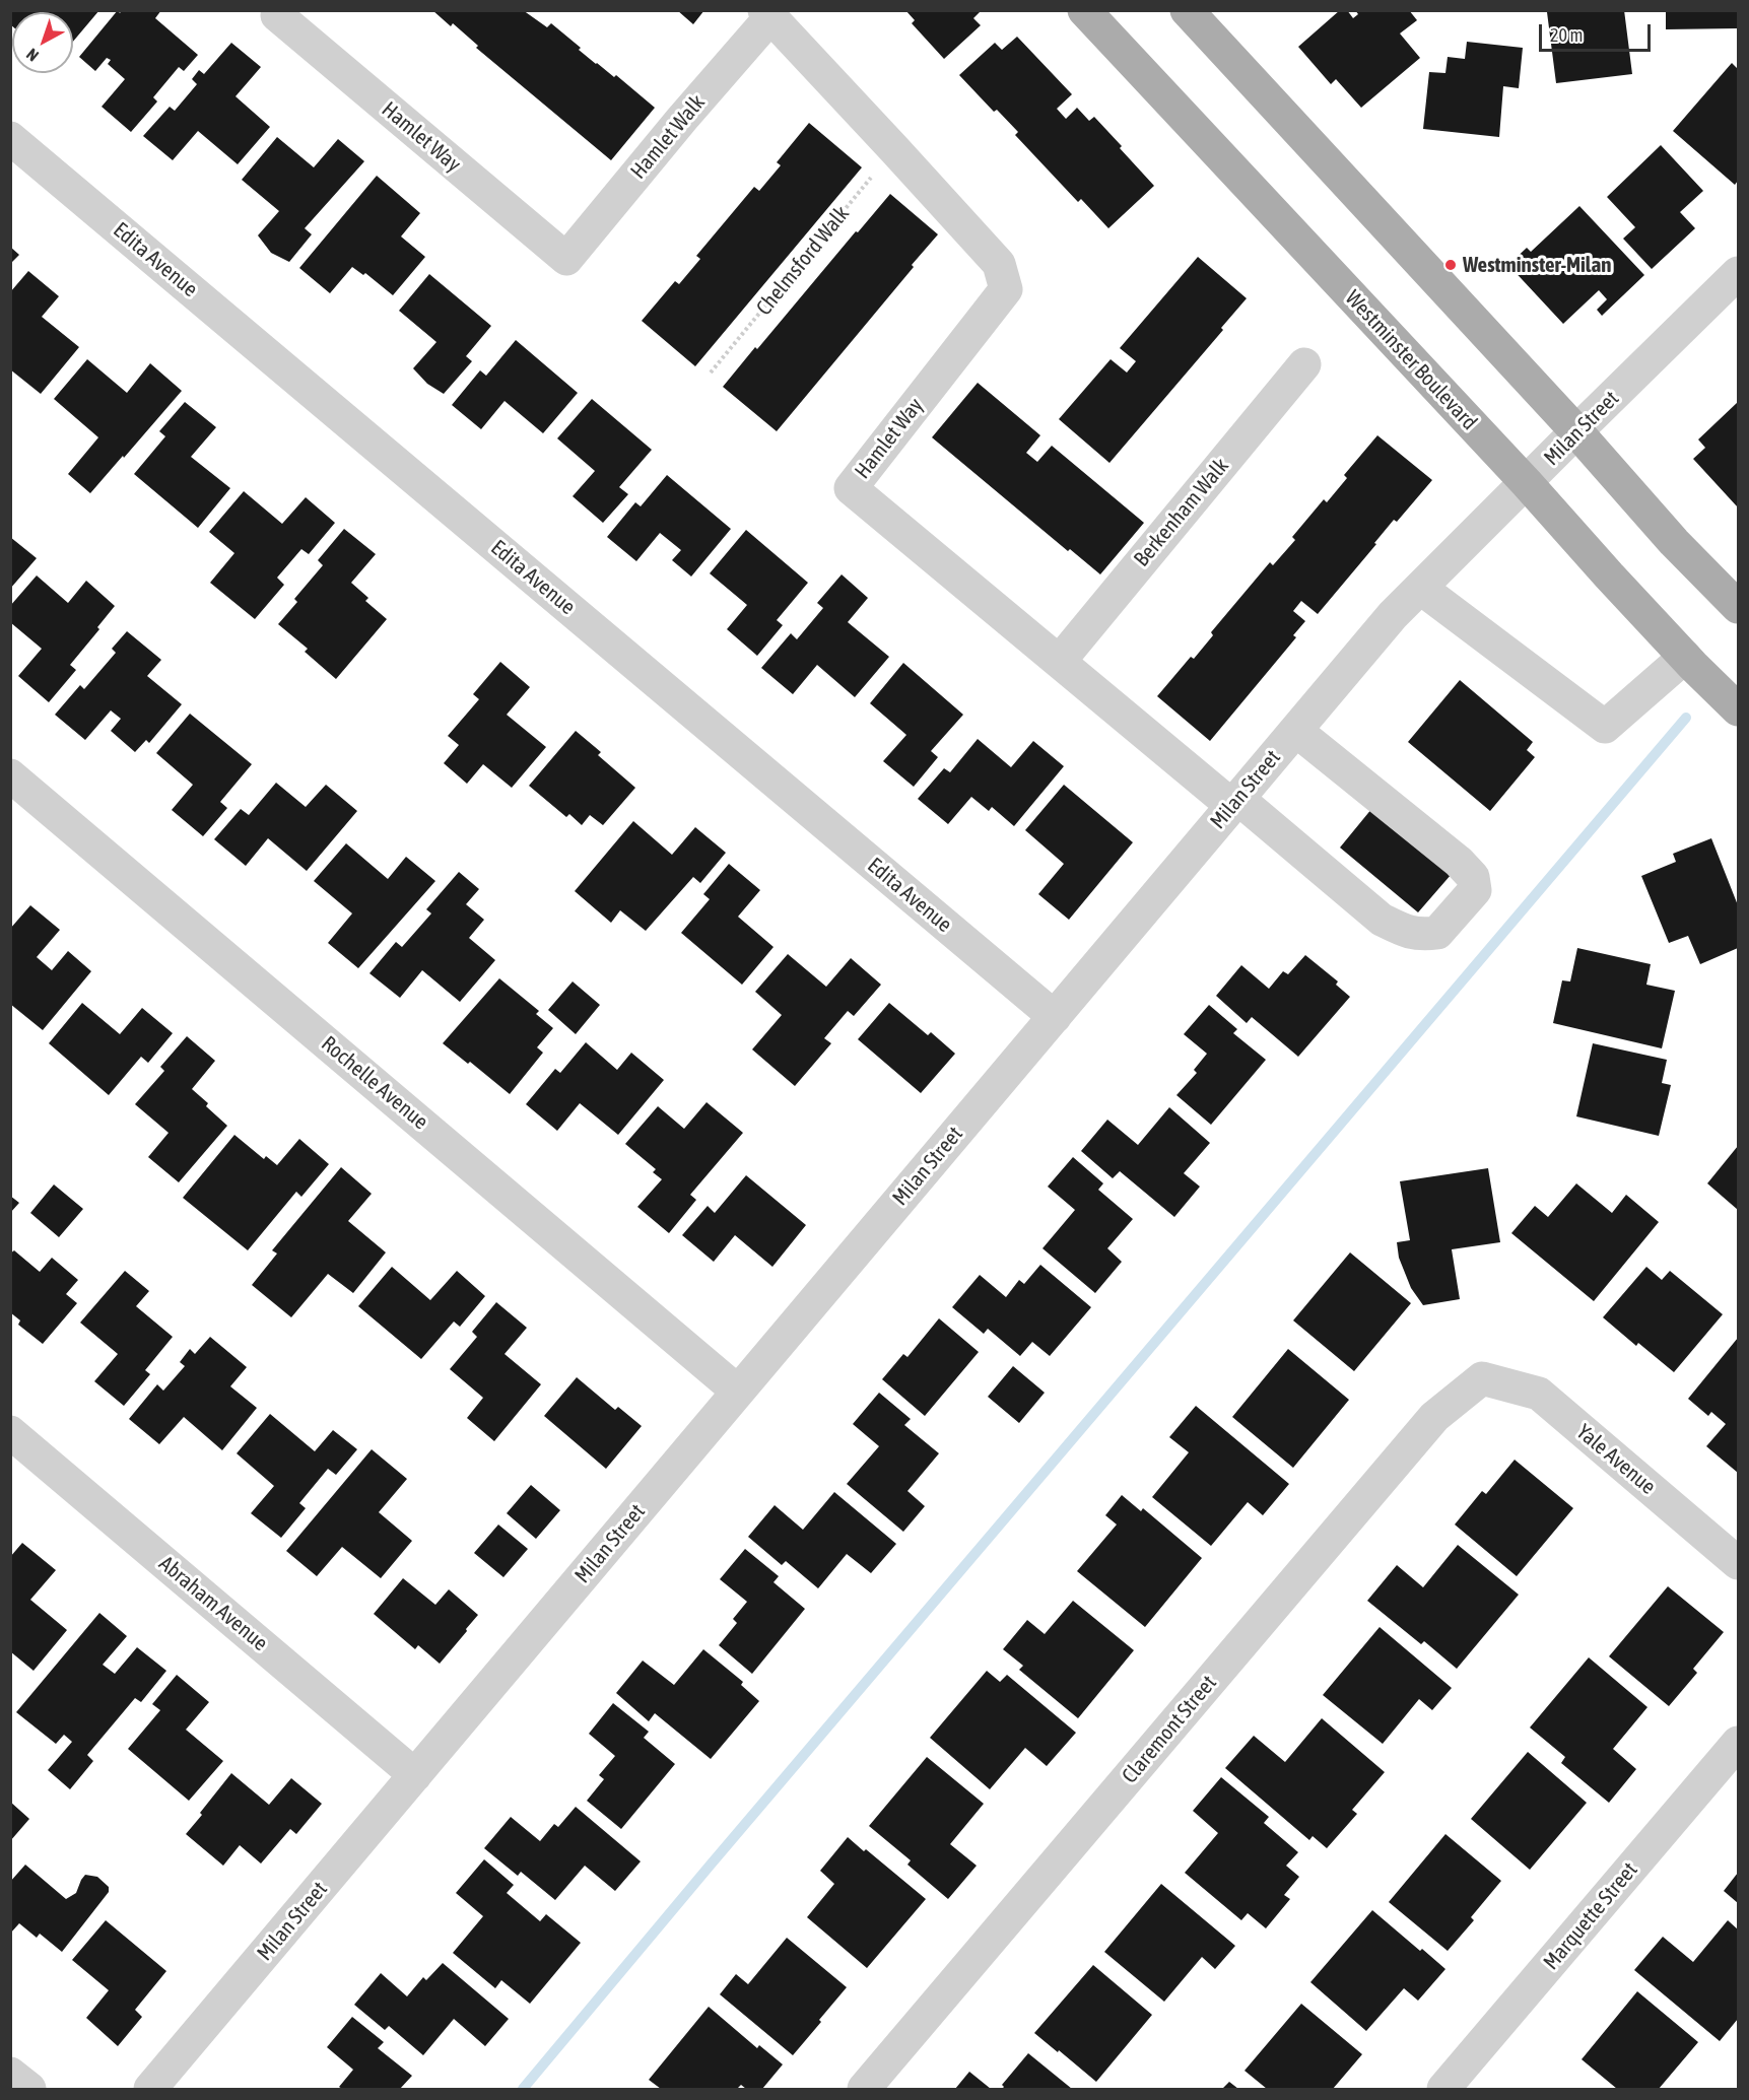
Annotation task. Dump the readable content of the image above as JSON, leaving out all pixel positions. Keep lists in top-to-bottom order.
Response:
{
  "streets": {
    "main road": ["Westminster Boulevard"],
    "street": [
      "Hamlet Way",
      "Hamlet Walk",
      "Edita Avenue",
      "Milan Street",
      "Berkenham Walk",
      "Rochelle Avenue",
      "Yale Avenue",
      "Abraham Avenue",
      "Claremont Street",
      "Marquette Street"
    ],
    "path": ["Chelmsford Walk"]
  },
  "crossings": [
    ["Hamlet Way", "Hamlet Walk"],
    ["Hamlet Way", "Chelmsford Walk"],
    ["Hamlet Way", "Milan Street"],
    ["Hamlet Way", "Berkenham Walk"],
    ["Edita Avenue", "Milan Street"],
    ["Westminster Boulevard", "Milan Street"],
    ["Milan Street", "Rochelle Avenue"],
    ["Milan Street", "Abraham Avenue"],
    ["Yale Avenue", "Claremont Street"]
  ],
  "places": ["Westminster-Milan"],
  "scale_bar": "20 m",
  "north": "bottom left"
}
